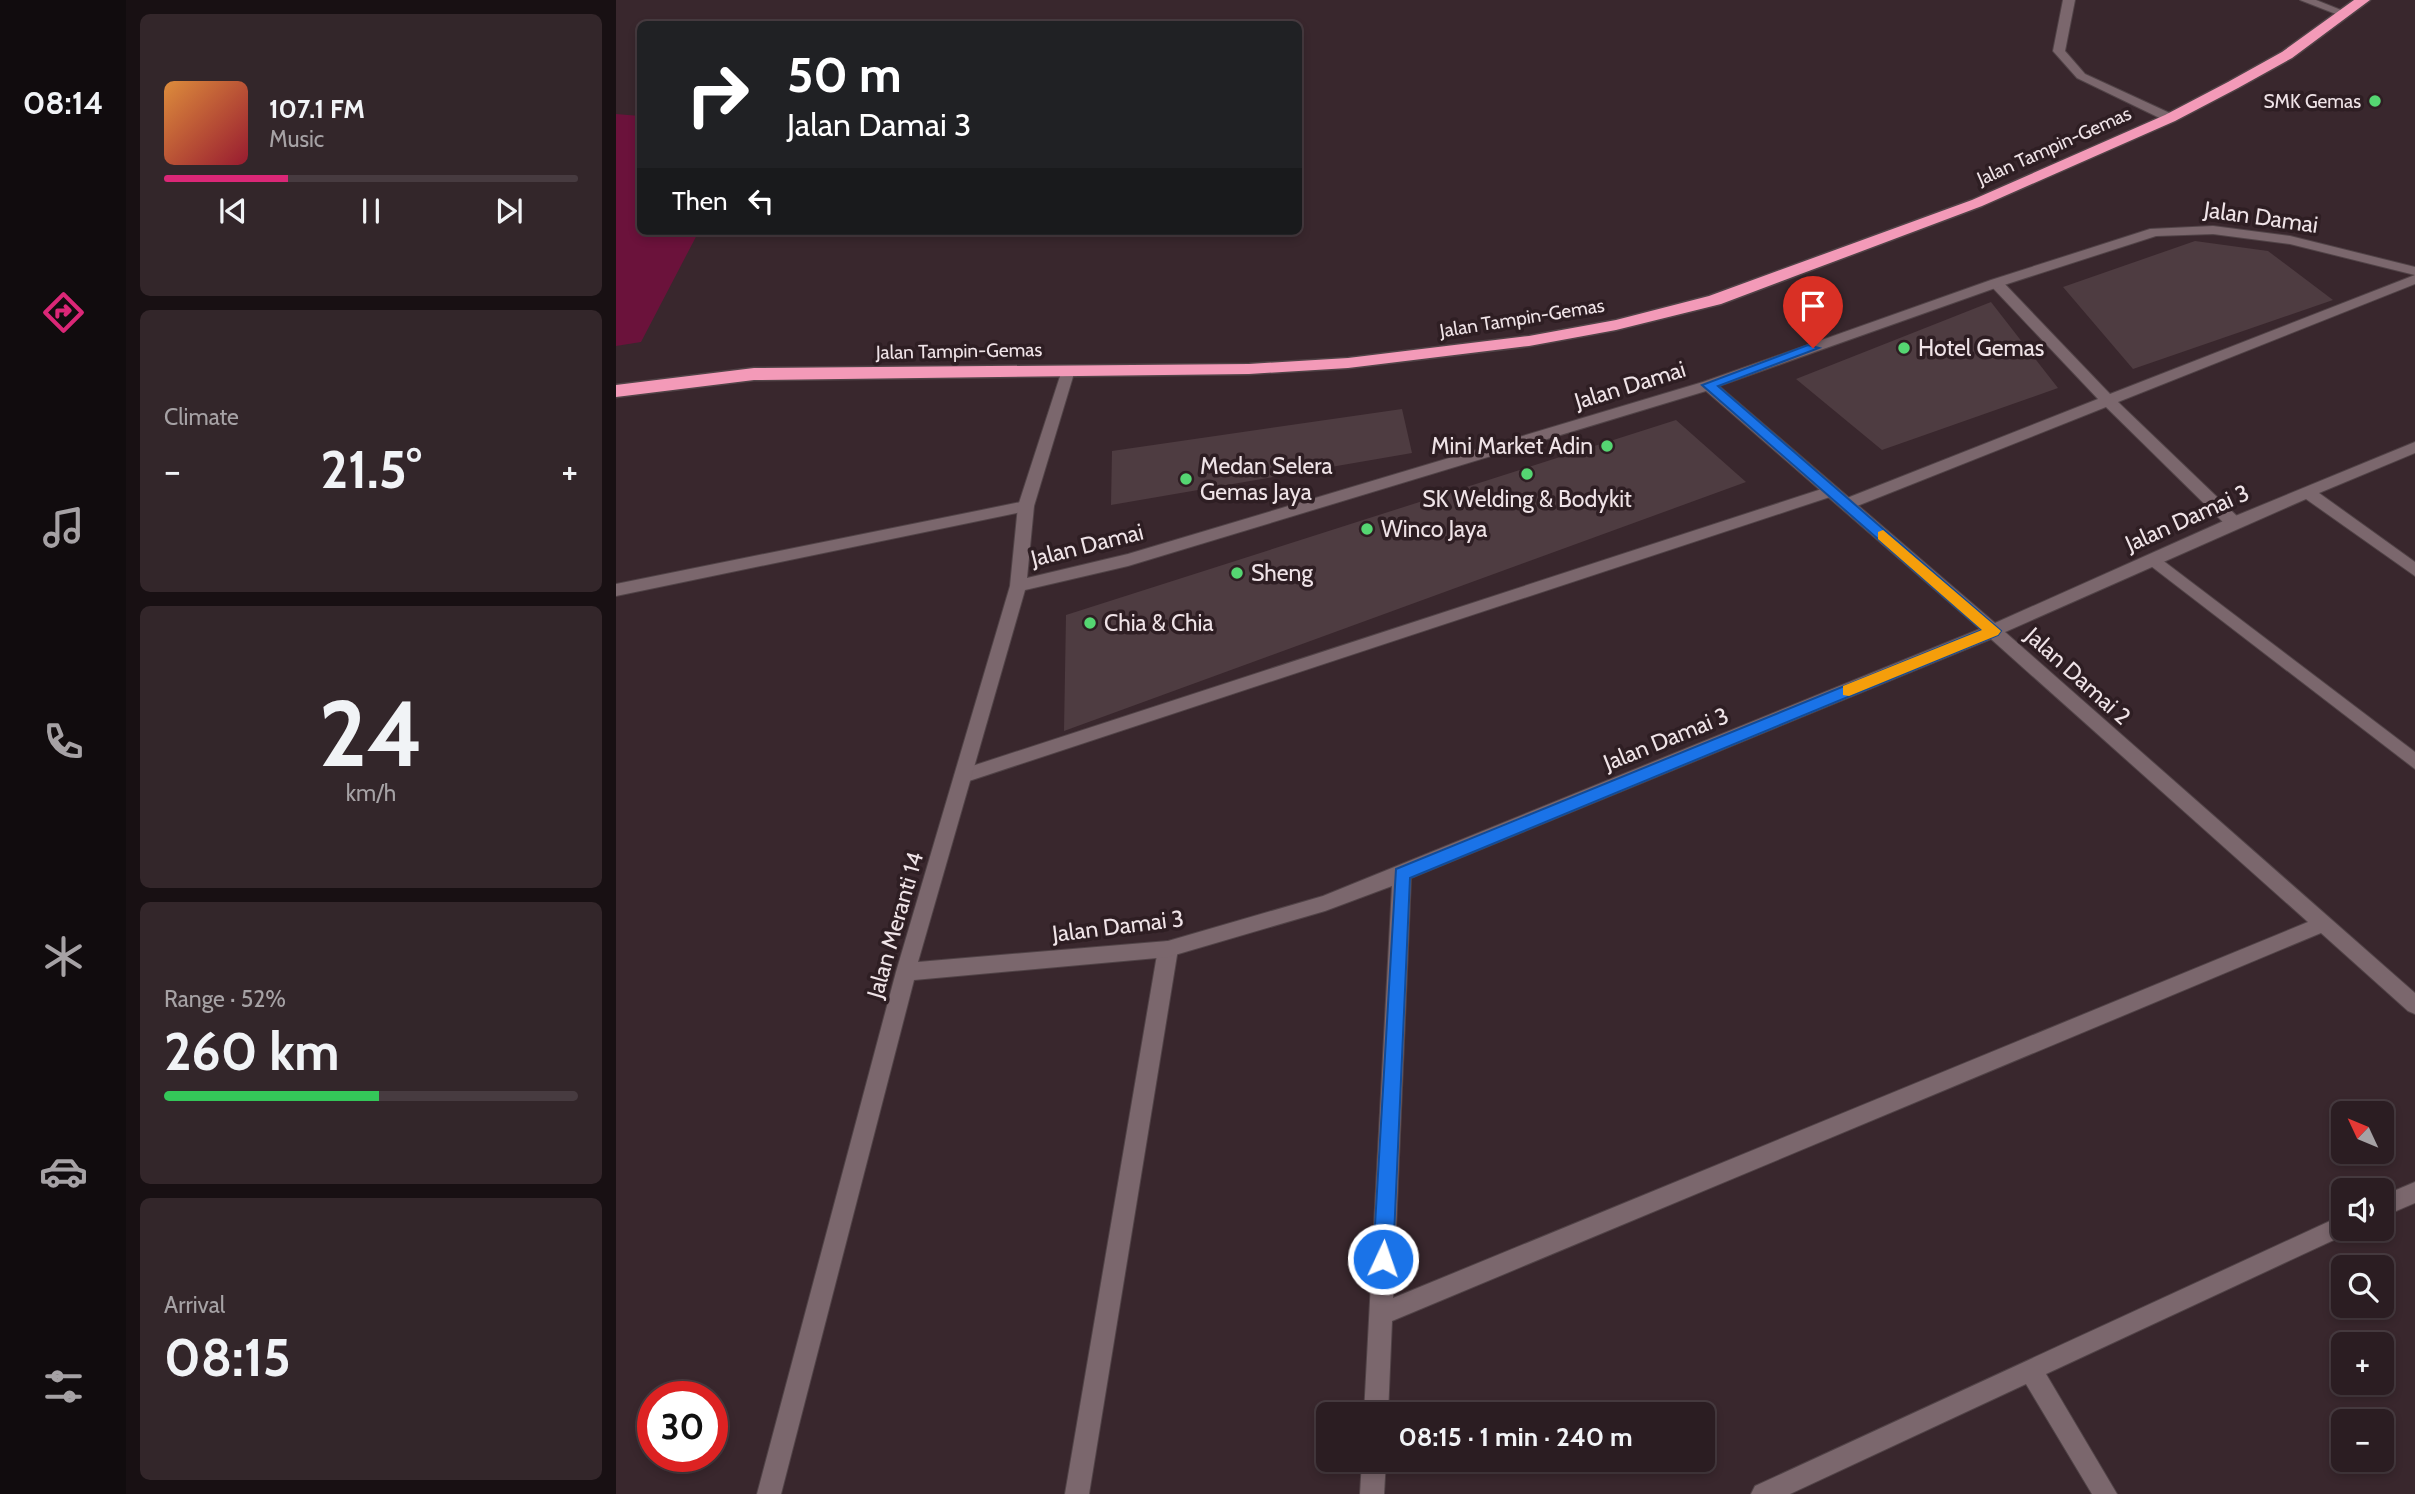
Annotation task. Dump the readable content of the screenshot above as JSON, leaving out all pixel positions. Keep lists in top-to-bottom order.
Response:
{
  "streets": {
    "highway": ["Jalan Tampin-Gemas"],
    "street": [
      "Jalan Damai",
      "Jalan Damai 3",
      "Jalan Damai 2",
      "Jalan Meranti 14"
    ]
  },
  "crossings": [
    ["Jalan Tampin-Gemas", "Jalan Meranti 14"],
    ["Jalan Damai", "Jalan Damai 2"],
    ["Jalan Damai", "Jalan Meranti 14"],
    ["Jalan Damai 3", "Jalan Damai 2"],
    ["Jalan Damai 3", "Jalan Meranti 14"]
  ],
  "places": [
    "SMK Gemas",
    "Hotel Gemas",
    "Mini Market Adin",
    "SK Welding & Bodykit",
    "Medan Selera Gemas Jaya",
    "Winco Jaya",
    "Sheng",
    "Chia & Chia"
  ],
  "north": "top left",
  "page": {
    "tabs": "08:14",
    "turn": ["50 m", "Jalan Damai 3"],
    "song": ["107.1 FM", "Music"],
    "then": "Then",
    "tile": [
      "Climate",
      ["24", "km/h"],
      ["Range · 52%", "260 km"],
      ["Arrival", "08:15"]
    ],
    "heat": ["−", "21.5°", "+"],
    "map_buttons": ["+", "−"],
    "limit": "30",
    "trip": "08:15 · 1 min · 240 m"
  }
}
